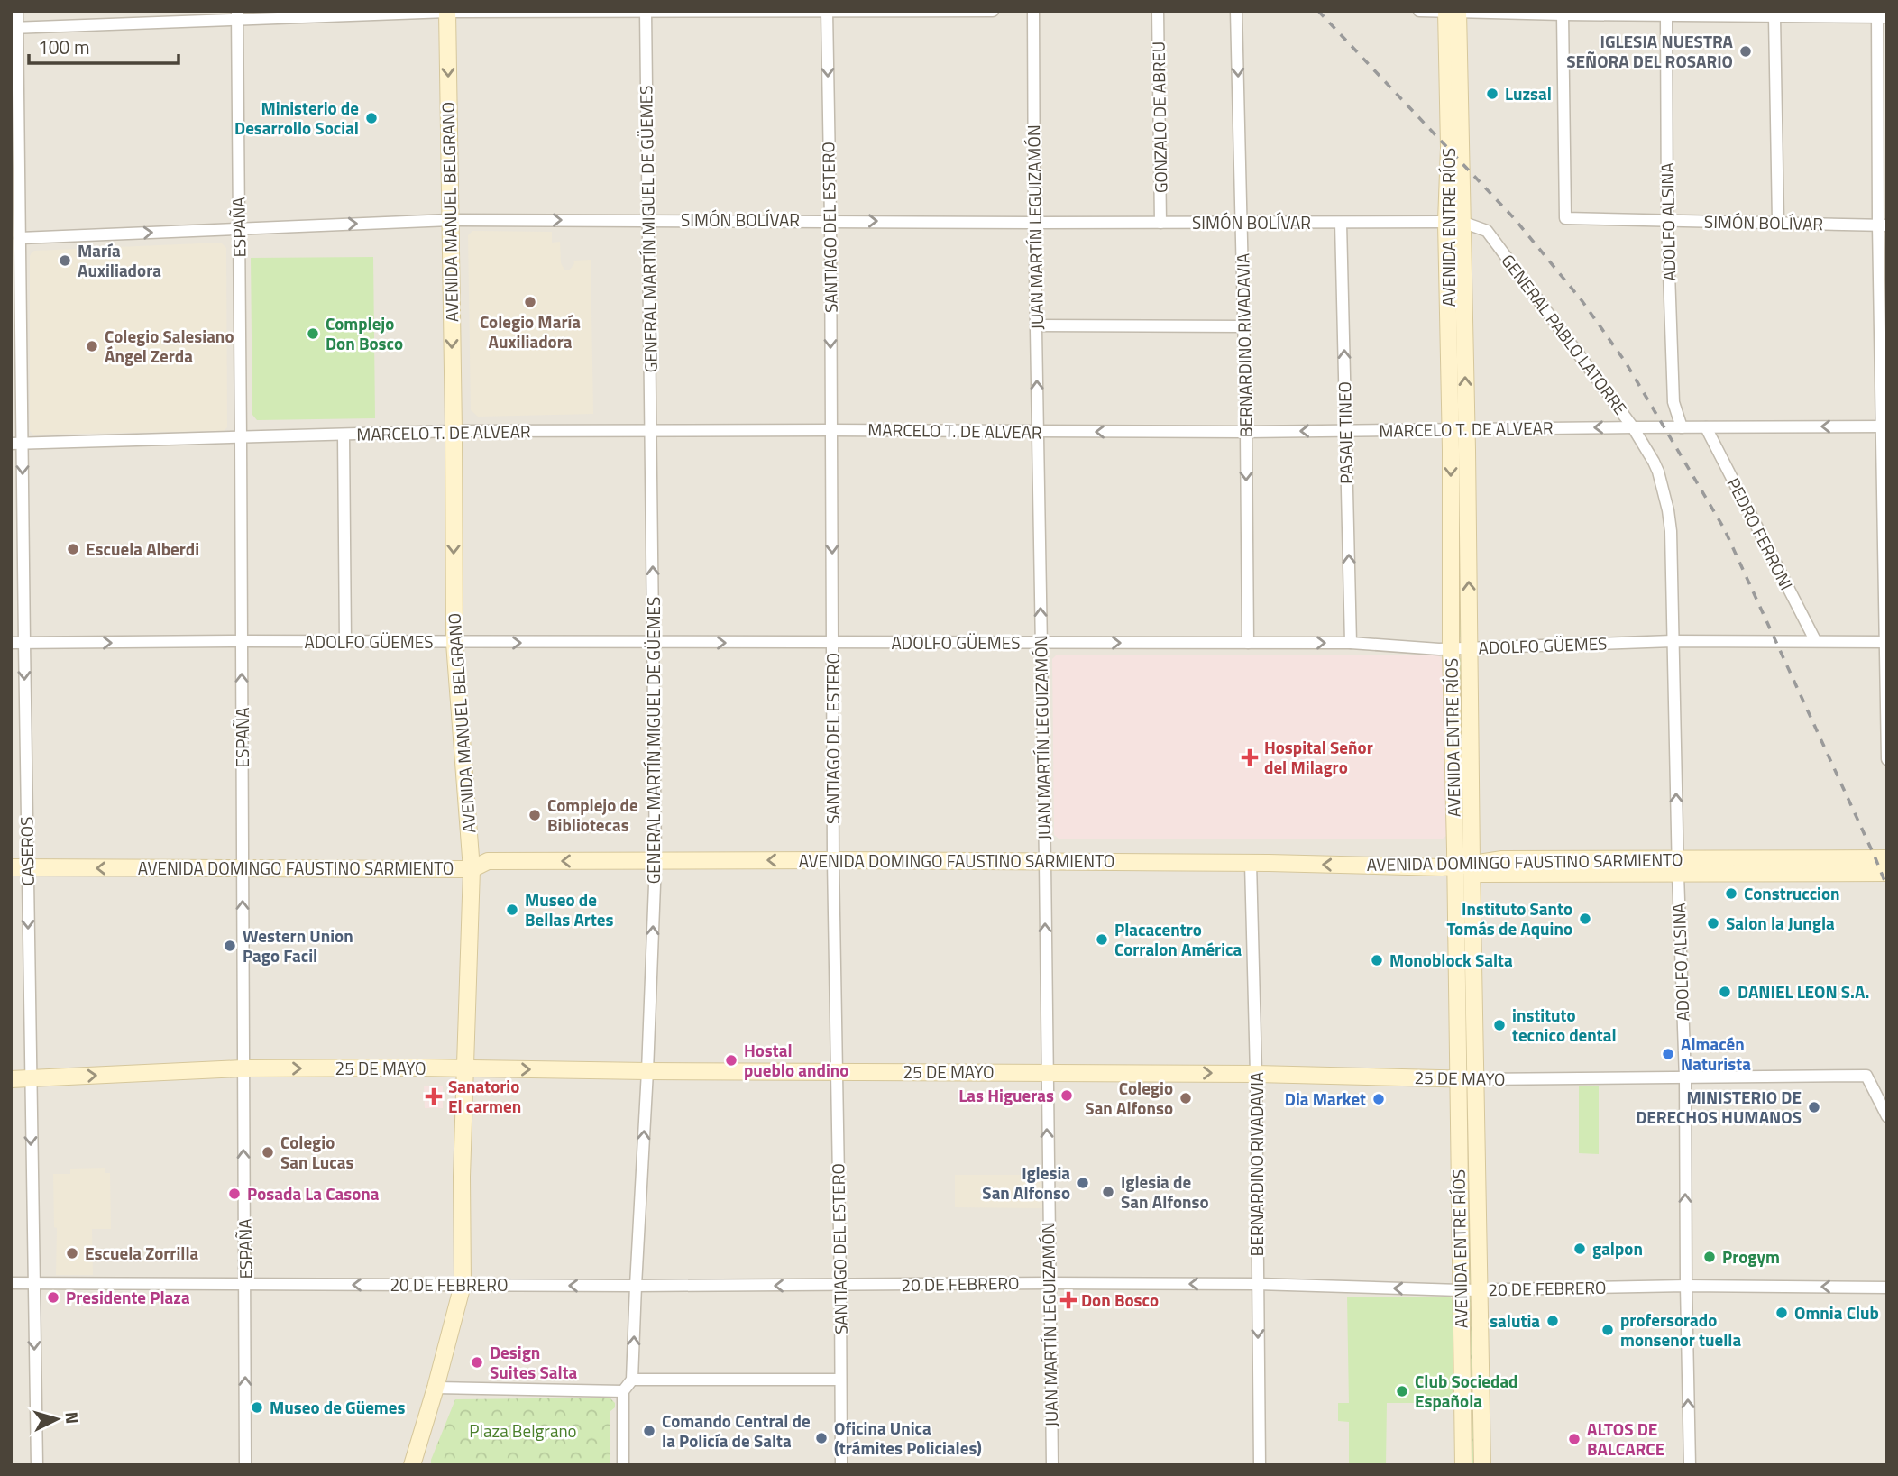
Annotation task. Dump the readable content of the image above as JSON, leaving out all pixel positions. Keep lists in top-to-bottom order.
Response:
{
  "streets": {
    "main road": [
      "AVENIDA MANUEL BELGRANO",
      "AVENIDA ENTRE RÍOS",
      "AVENIDA DOMINGO FAUSTINO SARMIENTO",
      "25 DE MAYO"
    ],
    "street": [
      "GONZALO DE ABREU",
      "SIMÓN BOLÍVAR",
      "ADOLFO ALSINA",
      "ESPAÑA",
      "SANTIAGO DEL ESTERO",
      "JUAN MARTÍN LEGUIZAMÓN",
      "GENERAL MARTÍN MIGUEL DE GÜEMES",
      "GENERAL PABLO LATORRE",
      "BERNARDINO RIVADAVIA",
      "MARCELO T. DE ALVEAR",
      "PASAJE TINEO",
      "PEDRO FERRONI",
      "ADOLFO GÜEMES",
      "CASEROS",
      "20 DE FEBRERO"
    ]
  },
  "crossings": [
    ["GONZALO DE ABREU", "SIMÓN BOLÍVAR"],
    ["AVENIDA MANUEL BELGRANO", "SIMÓN BOLÍVAR"],
    ["AVENIDA MANUEL BELGRANO", "MARCELO T. DE ALVEAR"],
    ["AVENIDA MANUEL BELGRANO", "ADOLFO GÜEMES"],
    ["AVENIDA MANUEL BELGRANO", "AVENIDA DOMINGO FAUSTINO SARMIENTO"],
    ["AVENIDA MANUEL BELGRANO", "25 DE MAYO"],
    ["AVENIDA MANUEL BELGRANO", "20 DE FEBRERO"],
    ["SIMÓN BOLÍVAR", "ADOLFO ALSINA"],
    ["SIMÓN BOLÍVAR", "ESPAÑA"],
    ["SIMÓN BOLÍVAR", "SANTIAGO DEL ESTERO"],
    ["SIMÓN BOLÍVAR", "JUAN MARTÍN LEGUIZAMÓN"],
    ["SIMÓN BOLÍVAR", "AVENIDA ENTRE RÍOS"],
    ["SIMÓN BOLÍVAR", "GENERAL MARTÍN MIGUEL DE GÜEMES"],
    ["SIMÓN BOLÍVAR", "GENERAL PABLO LATORRE"],
    ["SIMÓN BOLÍVAR", "BERNARDINO RIVADAVIA"],
    ["SIMÓN BOLÍVAR", "PASAJE TINEO"],
    ["SIMÓN BOLÍVAR", "CASEROS"],
    ["ADOLFO ALSINA", "GENERAL PABLO LATORRE"],
    ["ADOLFO ALSINA", "MARCELO T. DE ALVEAR"],
    ["ADOLFO ALSINA", "ADOLFO GÜEMES"],
    ["ADOLFO ALSINA", "AVENIDA DOMINGO FAUSTINO SARMIENTO"],
    ["ADOLFO ALSINA", "25 DE MAYO"],
    ["ADOLFO ALSINA", "20 DE FEBRERO"],
    ["ESPAÑA", "MARCELO T. DE ALVEAR"],
    ["ESPAÑA", "ADOLFO GÜEMES"],
    ["ESPAÑA", "AVENIDA DOMINGO FAUSTINO SARMIENTO"],
    ["ESPAÑA", "25 DE MAYO"],
    ["ESPAÑA", "20 DE FEBRERO"],
    ["SANTIAGO DEL ESTERO", "MARCELO T. DE ALVEAR"],
    ["SANTIAGO DEL ESTERO", "ADOLFO GÜEMES"],
    ["SANTIAGO DEL ESTERO", "AVENIDA DOMINGO FAUSTINO SARMIENTO"],
    ["SANTIAGO DEL ESTERO", "25 DE MAYO"],
    ["SANTIAGO DEL ESTERO", "20 DE FEBRERO"],
    ["JUAN MARTÍN LEGUIZAMÓN", "MARCELO T. DE ALVEAR"],
    ["JUAN MARTÍN LEGUIZAMÓN", "ADOLFO GÜEMES"],
    ["JUAN MARTÍN LEGUIZAMÓN", "AVENIDA DOMINGO FAUSTINO SARMIENTO"],
    ["JUAN MARTÍN LEGUIZAMÓN", "25 DE MAYO"],
    ["JUAN MARTÍN LEGUIZAMÓN", "20 DE FEBRERO"],
    ["AVENIDA ENTRE RÍOS", "GENERAL PABLO LATORRE"],
    ["AVENIDA ENTRE RÍOS", "MARCELO T. DE ALVEAR"],
    ["AVENIDA ENTRE RÍOS", "ADOLFO GÜEMES"],
    ["AVENIDA ENTRE RÍOS", "AVENIDA DOMINGO FAUSTINO SARMIENTO"],
    ["AVENIDA ENTRE RÍOS", "25 DE MAYO"],
    ["AVENIDA ENTRE RÍOS", "20 DE FEBRERO"],
    ["GENERAL MARTÍN MIGUEL DE GÜEMES", "MARCELO T. DE ALVEAR"],
    ["GENERAL MARTÍN MIGUEL DE GÜEMES", "ADOLFO GÜEMES"],
    ["GENERAL MARTÍN MIGUEL DE GÜEMES", "AVENIDA DOMINGO FAUSTINO SARMIENTO"],
    ["GENERAL MARTÍN MIGUEL DE GÜEMES", "25 DE MAYO"],
    ["GENERAL MARTÍN MIGUEL DE GÜEMES", "20 DE FEBRERO"],
    ["GENERAL PABLO LATORRE", "MARCELO T. DE ALVEAR"],
    ["BERNARDINO RIVADAVIA", "MARCELO T. DE ALVEAR"],
    ["BERNARDINO RIVADAVIA", "ADOLFO GÜEMES"],
    ["BERNARDINO RIVADAVIA", "AVENIDA DOMINGO FAUSTINO SARMIENTO"],
    ["BERNARDINO RIVADAVIA", "25 DE MAYO"],
    ["BERNARDINO RIVADAVIA", "20 DE FEBRERO"],
    ["MARCELO T. DE ALVEAR", "PASAJE TINEO"],
    ["MARCELO T. DE ALVEAR", "PEDRO FERRONI"],
    ["MARCELO T. DE ALVEAR", "CASEROS"],
    ["PASAJE TINEO", "ADOLFO GÜEMES"],
    ["PEDRO FERRONI", "ADOLFO GÜEMES"],
    ["ADOLFO GÜEMES", "CASEROS"],
    ["CASEROS", "AVENIDA DOMINGO FAUSTINO SARMIENTO"],
    ["CASEROS", "25 DE MAYO"],
    ["CASEROS", "20 DE FEBRERO"]
  ],
  "one_way": [
    "AVENIDA MANUEL BELGRANO",
    "SIMÓN BOLÍVAR",
    "ADOLFO ALSINA",
    "ESPAÑA",
    "SANTIAGO DEL ESTERO",
    "JUAN MARTÍN LEGUIZAMÓN",
    "GENERAL MARTÍN MIGUEL DE GÜEMES",
    "BERNARDINO RIVADAVIA",
    "MARCELO T. DE ALVEAR",
    "PASAJE TINEO",
    "ADOLFO GÜEMES",
    "CASEROS",
    "AVENIDA DOMINGO FAUSTINO SARMIENTO",
    "25 DE MAYO",
    "20 DE FEBRERO"
  ],
  "parks": ["Plaza Belgrano"],
  "places": {
    "other": [
      "IGLESIA NUESTRA SEÑORA DEL ROSARIO",
      "Luzsal",
      "Ministerio de Desarrollo Social",
      "María Auxiliadora",
      "Colegio María Auxiliadora",
      "Complejo Don Bosco",
      "Colegio Salesiano Ángel Zerda",
      "Escuela Alberdi",
      "Complejo de Bibliotecas",
      "Construccion",
      "Museo de Bellas Artes",
      "Instituto Santo Tomás de Aquino",
      "Salon la Jungla",
      "Placacentro Corralon América",
      "Western Union Pago Facil",
      "Monoblock Salta",
      "DANIEL LEON S.A.",
      "instituto tecnico dental",
      "Almacén Naturista",
      "Hostal pueblo andino",
      "Las Higueras",
      "Colegio San Alfonso",
      "Dia Market",
      "MINISTERIO DE DERECHOS HUMANOS",
      "Colegio San Lucas",
      "Iglesia San Alfonso",
      "Iglesia de San Alfonso",
      "Posada La Casona",
      "galpon",
      "Escuela Zorrilla",
      "Progym",
      "Presidente Plaza",
      "Omnia Club",
      "salutia",
      "profersorado monsenor tuella",
      "Design Suites Salta",
      "Club Sociedad Española",
      "Museo de Güemes",
      "Comando Central de la Policía de Salta",
      "Oficina Unica (trámites Policiales)",
      "ALTOS DE BALCARCE"
    ],
    "health": ["Hospital Señor del Milagro", "Sanatorio El carmen", "Don Bosco"]
  },
  "scale_bar": "100 m",
  "north": "right"
}
